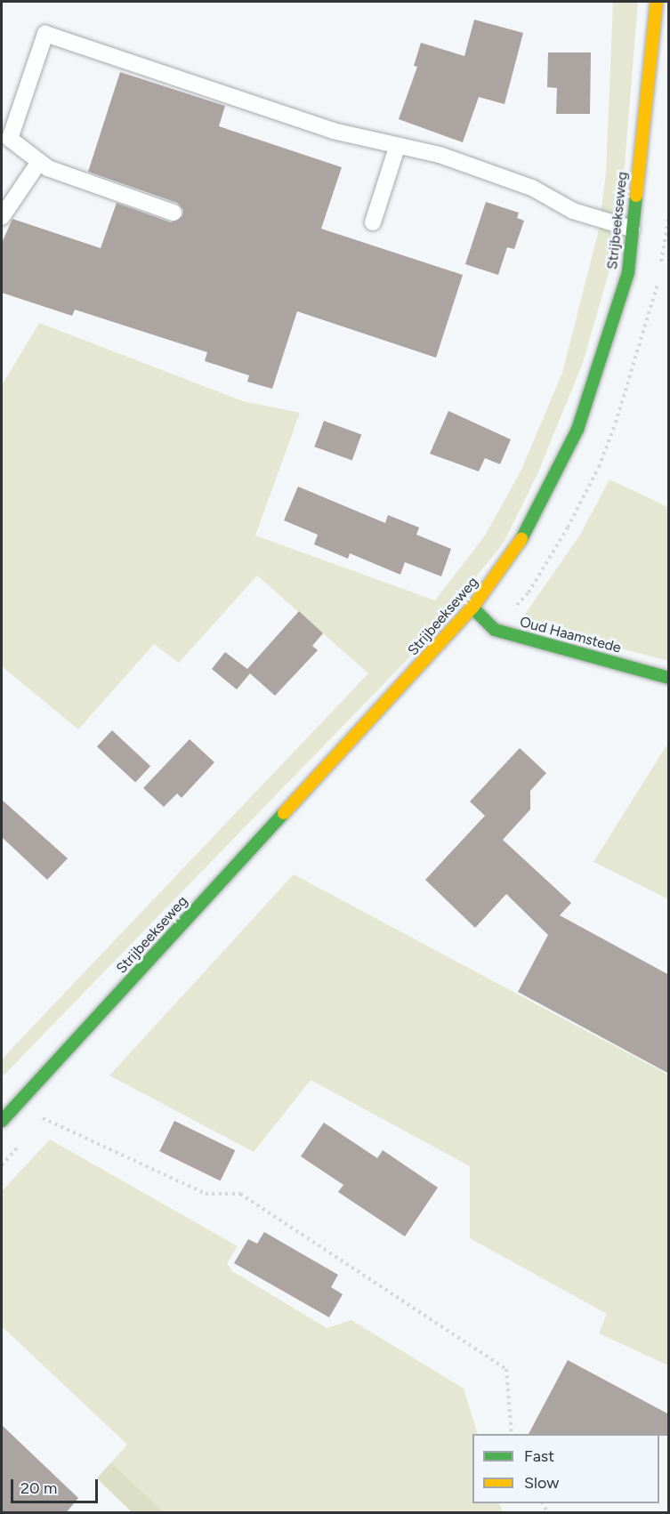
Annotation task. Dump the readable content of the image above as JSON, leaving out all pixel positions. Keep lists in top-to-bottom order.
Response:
{
  "streets": {
    "main road": ["Strijbeekseweg", "Oud Haamstede"]
  },
  "crossings": [
    ["Strijbeekseweg", "Oud Haamstede"]
  ],
  "legend": ["Fast", "Slow"],
  "scale_bar": "20 m"
}
